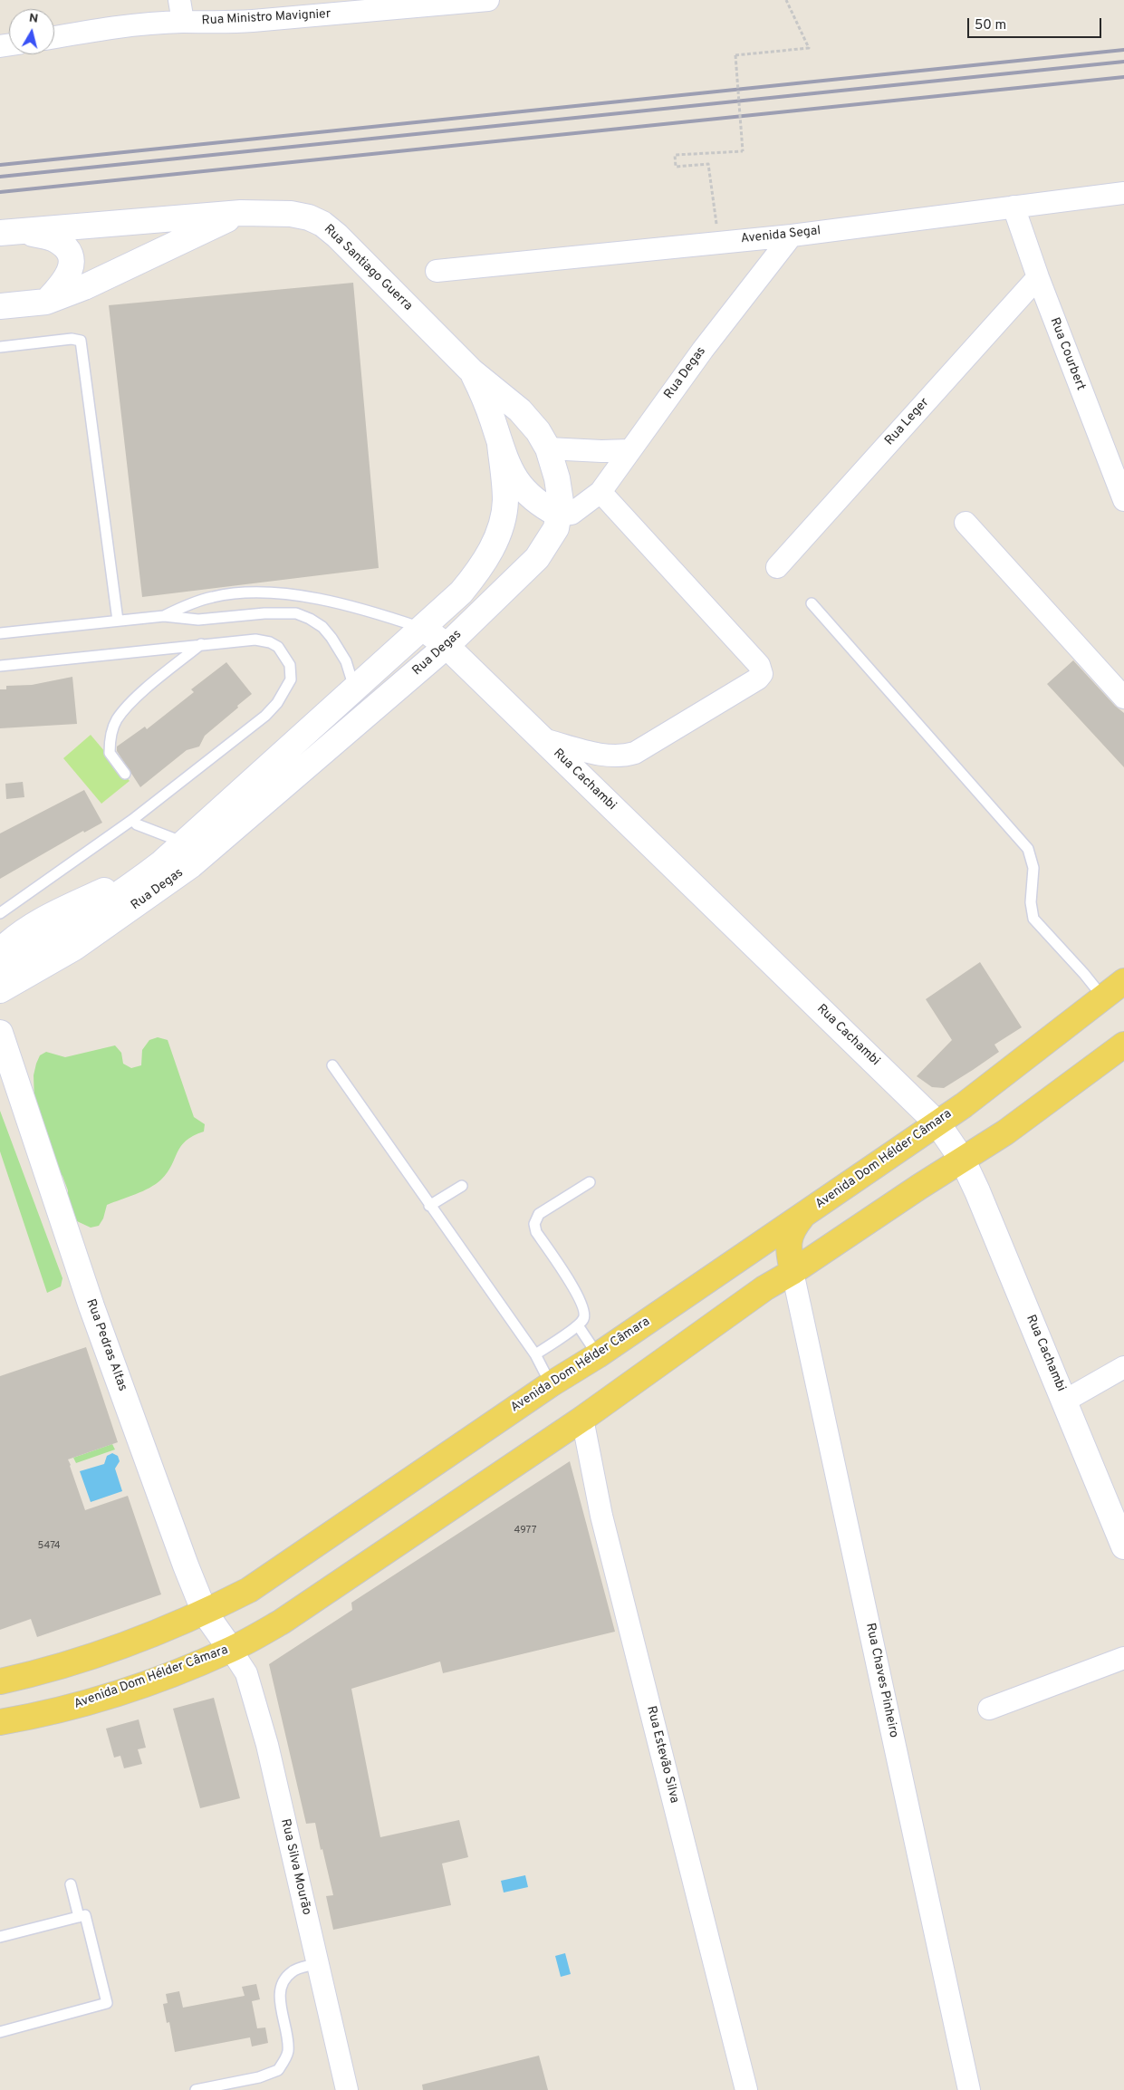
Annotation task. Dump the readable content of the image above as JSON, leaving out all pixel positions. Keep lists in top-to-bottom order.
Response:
{
  "streets": {
    "main road": [
      "Rua Santiago Guerra",
      "Rua Degas",
      "Rua Cachambi",
      "Avenida Dom Hélder Câmara",
      "Rua Pedras Altas"
    ],
    "street": [
      "Rua Ministro Mavignier",
      "Avenida Segal",
      "Rua Courbert",
      "Rua Leger",
      "Rua Chaves Pinheiro",
      "Rua Estevão Silva",
      "Rua Silva Mourão"
    ]
  },
  "crossings": [
    ["Avenida Segal", "Rua Courbert"],
    ["Avenida Segal", "Rua Degas"],
    ["Rua Santiago Guerra", "Rua Degas"],
    ["Rua Courbert", "Rua Leger"],
    ["Rua Degas", "Rua Cachambi"],
    ["Rua Cachambi", "Avenida Dom Hélder Câmara"],
    ["Avenida Dom Hélder Câmara", "Rua Pedras Altas"],
    ["Avenida Dom Hélder Câmara", "Rua Chaves Pinheiro"],
    ["Avenida Dom Hélder Câmara", "Rua Estevão Silva"],
    ["Avenida Dom Hélder Câmara", "Rua Silva Mourão"],
    ["Rua Pedras Altas", "Rua Silva Mourão"]
  ],
  "house_numbers": ["4977", "5474"],
  "scale_bar": "50 m",
  "north": "top"
}
